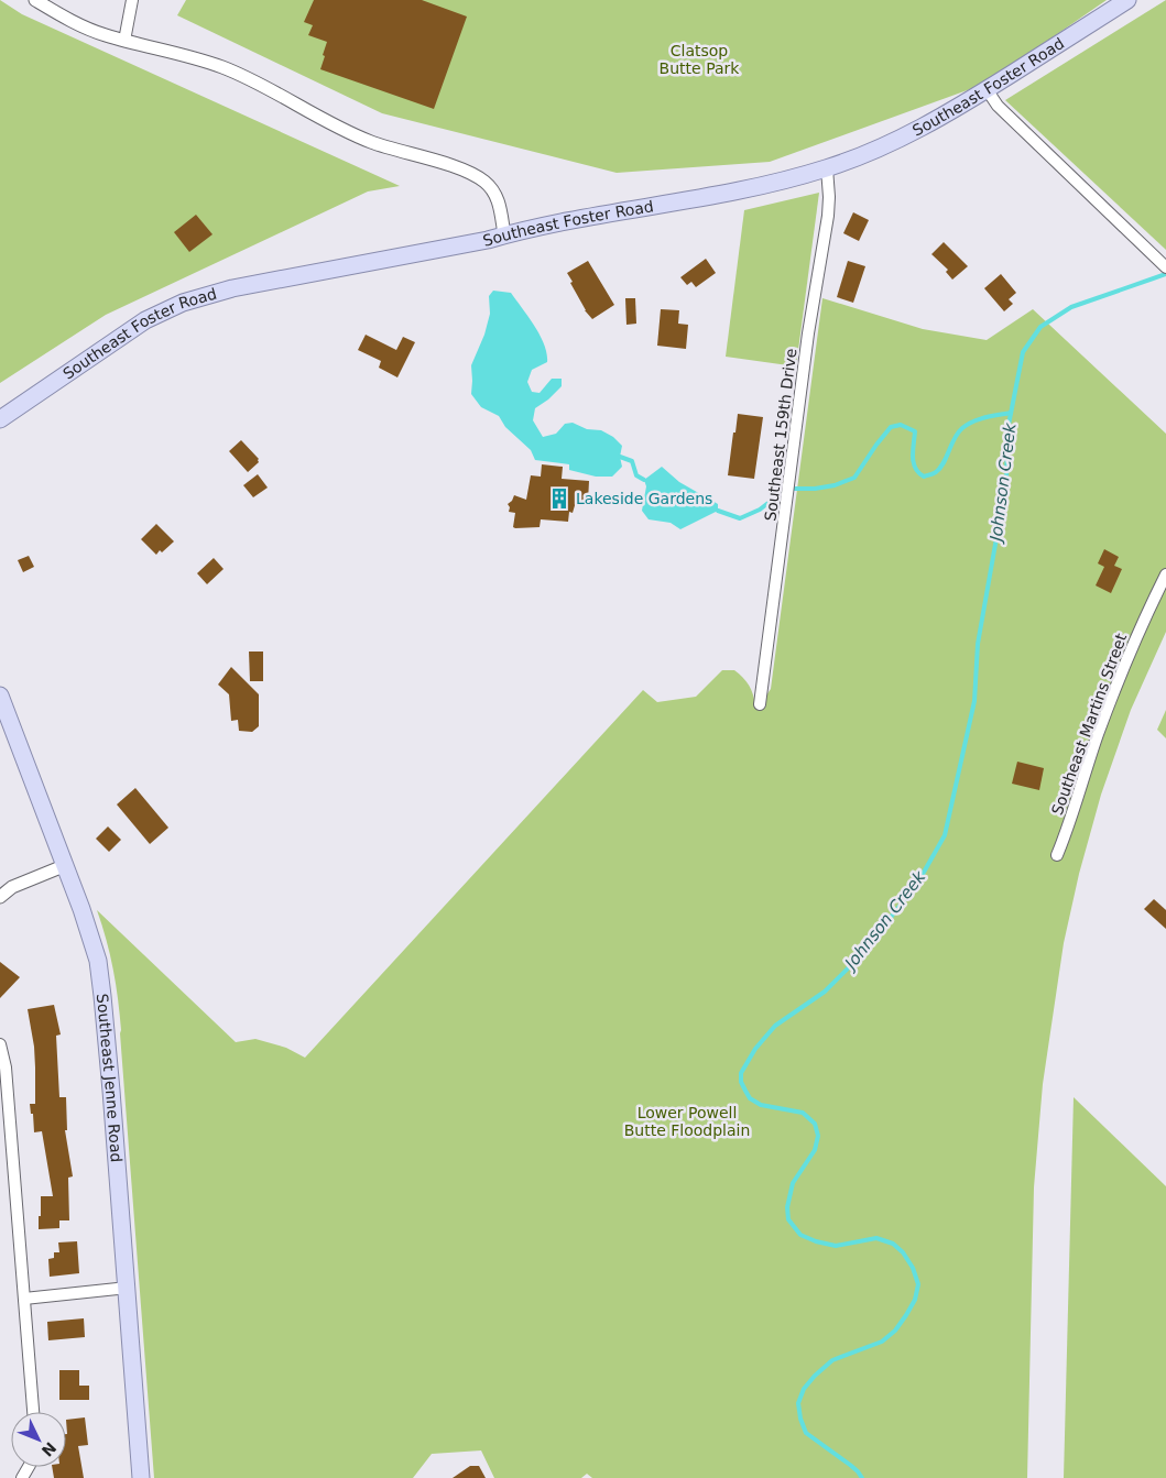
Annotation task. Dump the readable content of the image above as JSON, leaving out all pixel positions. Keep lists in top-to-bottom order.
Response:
{
  "streets": {
    "main road": ["Southeast Foster Road", "Southeast Jenne Road"],
    "street": ["Southeast 159th Drive", "Southeast Martins Street"]
  },
  "crossings": [
    ["Southeast Foster Road", "Southeast 159th Drive"]
  ],
  "water": ["Johnson Creek"],
  "parks": ["Clatsop Butte Park", "Lower Powell Butte Floodplain"],
  "places": {
    "building": ["Lakeside Gardens"]
  },
  "north": "bottom right"
}
